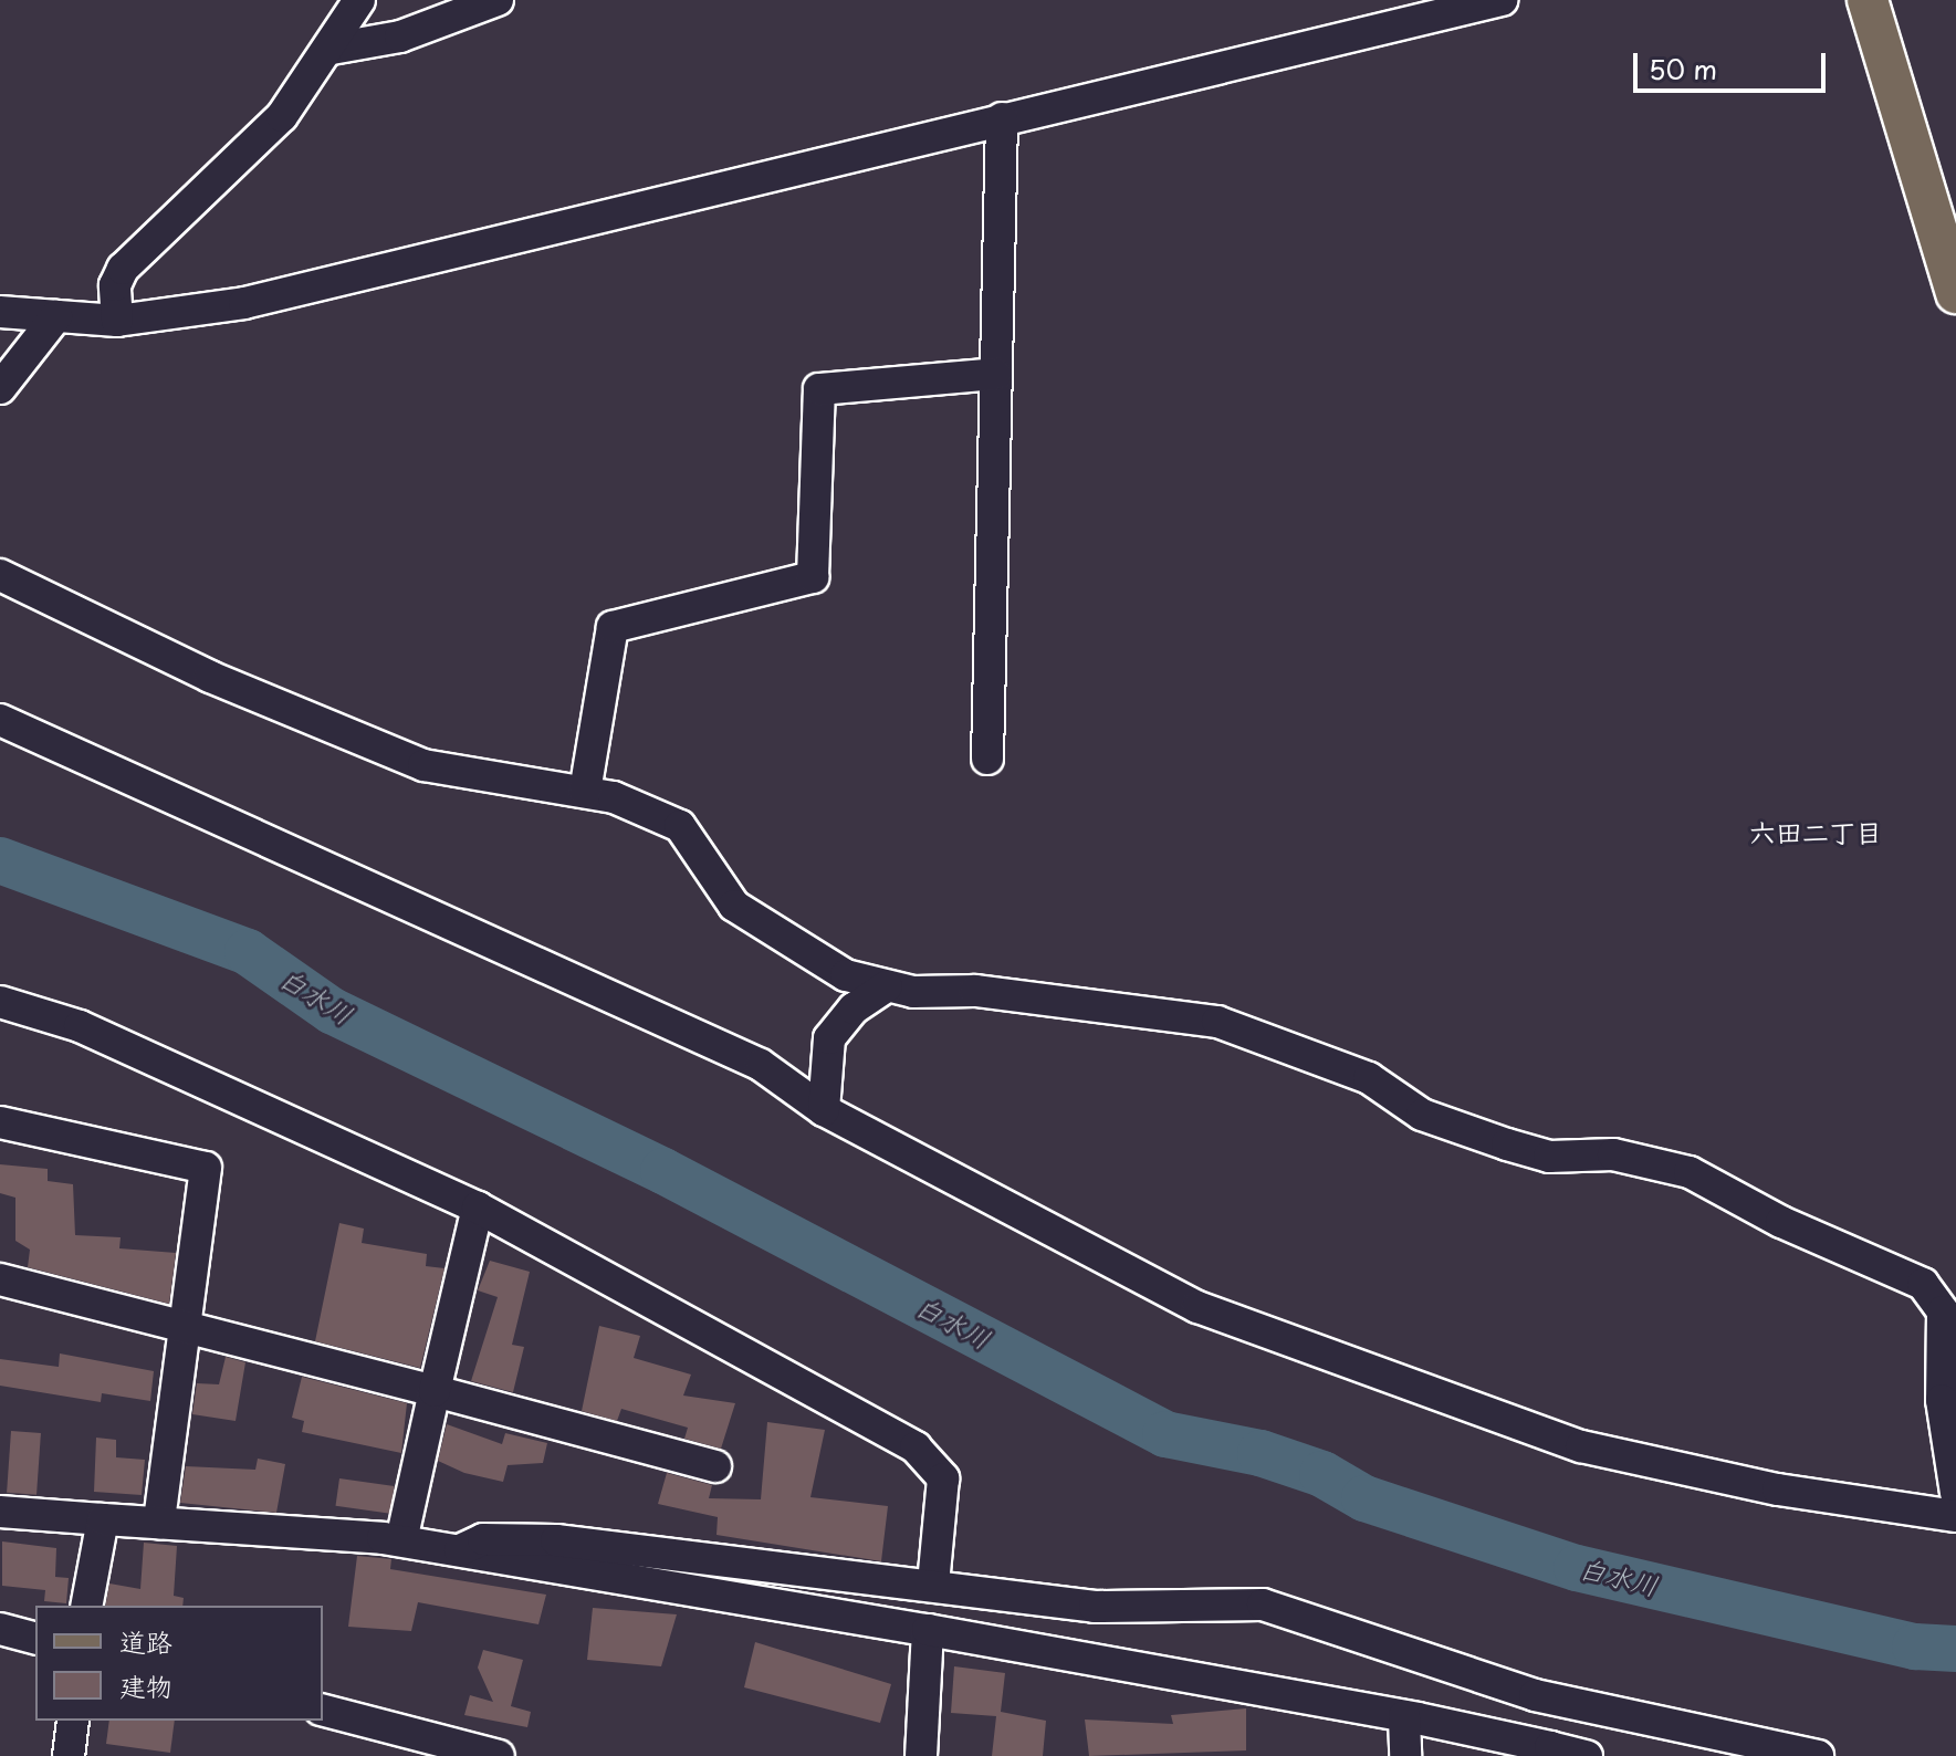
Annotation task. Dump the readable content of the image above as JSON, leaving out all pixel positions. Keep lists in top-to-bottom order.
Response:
{
  "districts": ["六田二丁目"],
  "water": ["白水川"],
  "legend": ["道路", "建物"],
  "scale_bar": "50 m"
}
